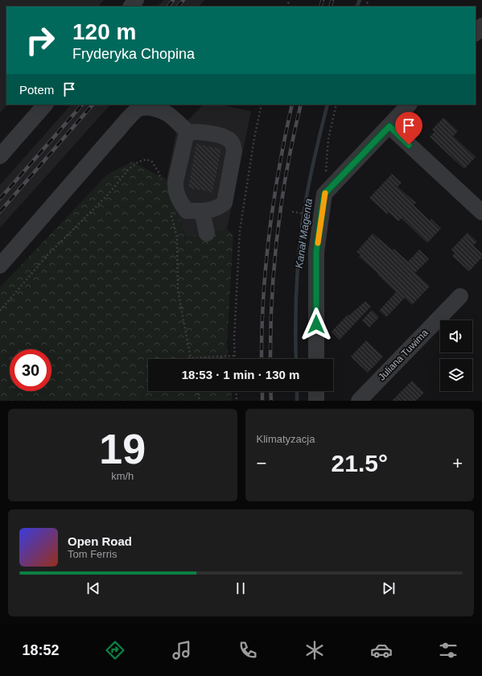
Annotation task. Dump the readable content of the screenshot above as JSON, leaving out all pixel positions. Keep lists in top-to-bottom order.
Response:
{
  "streets": {
    "street": ["Juliana Tuwima"]
  },
  "water": ["Kanał Magenta"],
  "page": {
    "turn": ["120 m", "Fryderyka Chopina"],
    "then": "Potem",
    "limit": "30",
    "trip": "18:53 · 1 min · 130 m",
    "tile": [
      ["19", "km/h"],
      "Klimatyzacja"
    ],
    "heat": ["−", "21.5°", "+"],
    "song": ["Open Road", "Tom Ferris"],
    "tabs": "18:52"
  }
}
